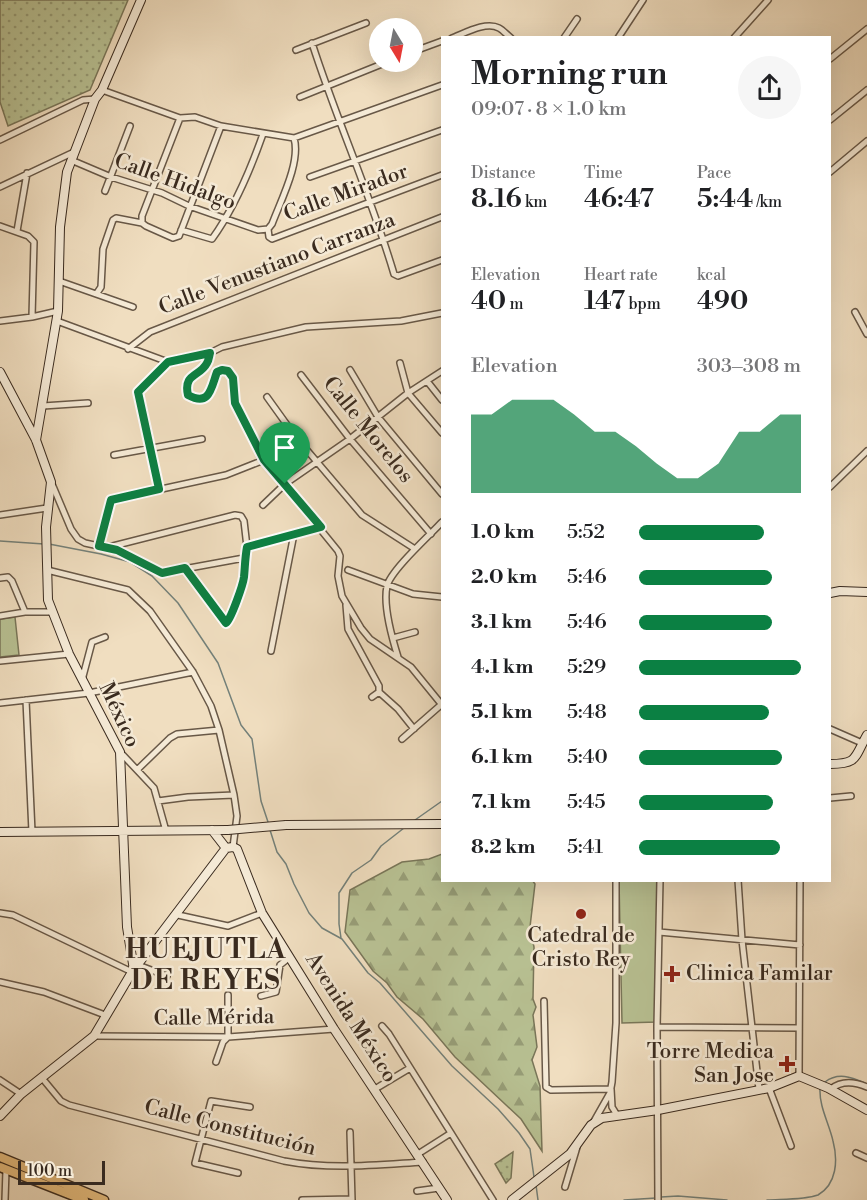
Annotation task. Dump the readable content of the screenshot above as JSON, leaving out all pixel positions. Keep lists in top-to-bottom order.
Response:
{
  "streets": {
    "street": [
      "Calle Hidalgo",
      "Calle Mirador",
      "Calle Venustiano Carranza",
      "Calle Morelos",
      "México",
      "Calle Mérida",
      "Avenida México",
      "Calle Constitución"
    ]
  },
  "crossings": [
    ["Calle Hidalgo", "Calle Mirador"],
    ["Calle Mérida", "Avenida México"],
    ["Avenida México", "Calle Constitución"]
  ],
  "districts": ["HUEJUTLA DE REYES"],
  "places": {
    "other": ["Catedral de Cristo Rey"],
    "health": ["Clinica Familar", "Torre Medica San Jose"]
  },
  "scale_bar": "100 m",
  "north": "bottom",
  "page": {
    "heading": ["Morning run", "09:07 · 8 × 1.0 km"],
    "stats": [
      ["Distance", "8.16 km"],
      ["Time", "46:47"],
      ["Pace", "5:44 /km"],
      ["Elevation", "40 m"],
      ["Heart rate", "147 bpm"],
      ["kcal", "490"]
    ],
    "chart": ["Elevation", "303–308 m"],
    "list": [
      {
        "name": "1.0 km",
        "note": "5:52"
      },
      {
        "name": "2.0 km",
        "note": "5:46"
      },
      {
        "name": "3.1 km",
        "note": "5:46"
      },
      {
        "name": "4.1 km",
        "note": "5:29"
      },
      {
        "name": "5.1 km",
        "note": "5:48"
      },
      {
        "name": "6.1 km",
        "note": "5:40"
      },
      {
        "name": "7.1 km",
        "note": "5:45"
      },
      {
        "name": "8.2 km",
        "note": "5:41"
      }
    ],
    "scale": "100 m"
  }
}
